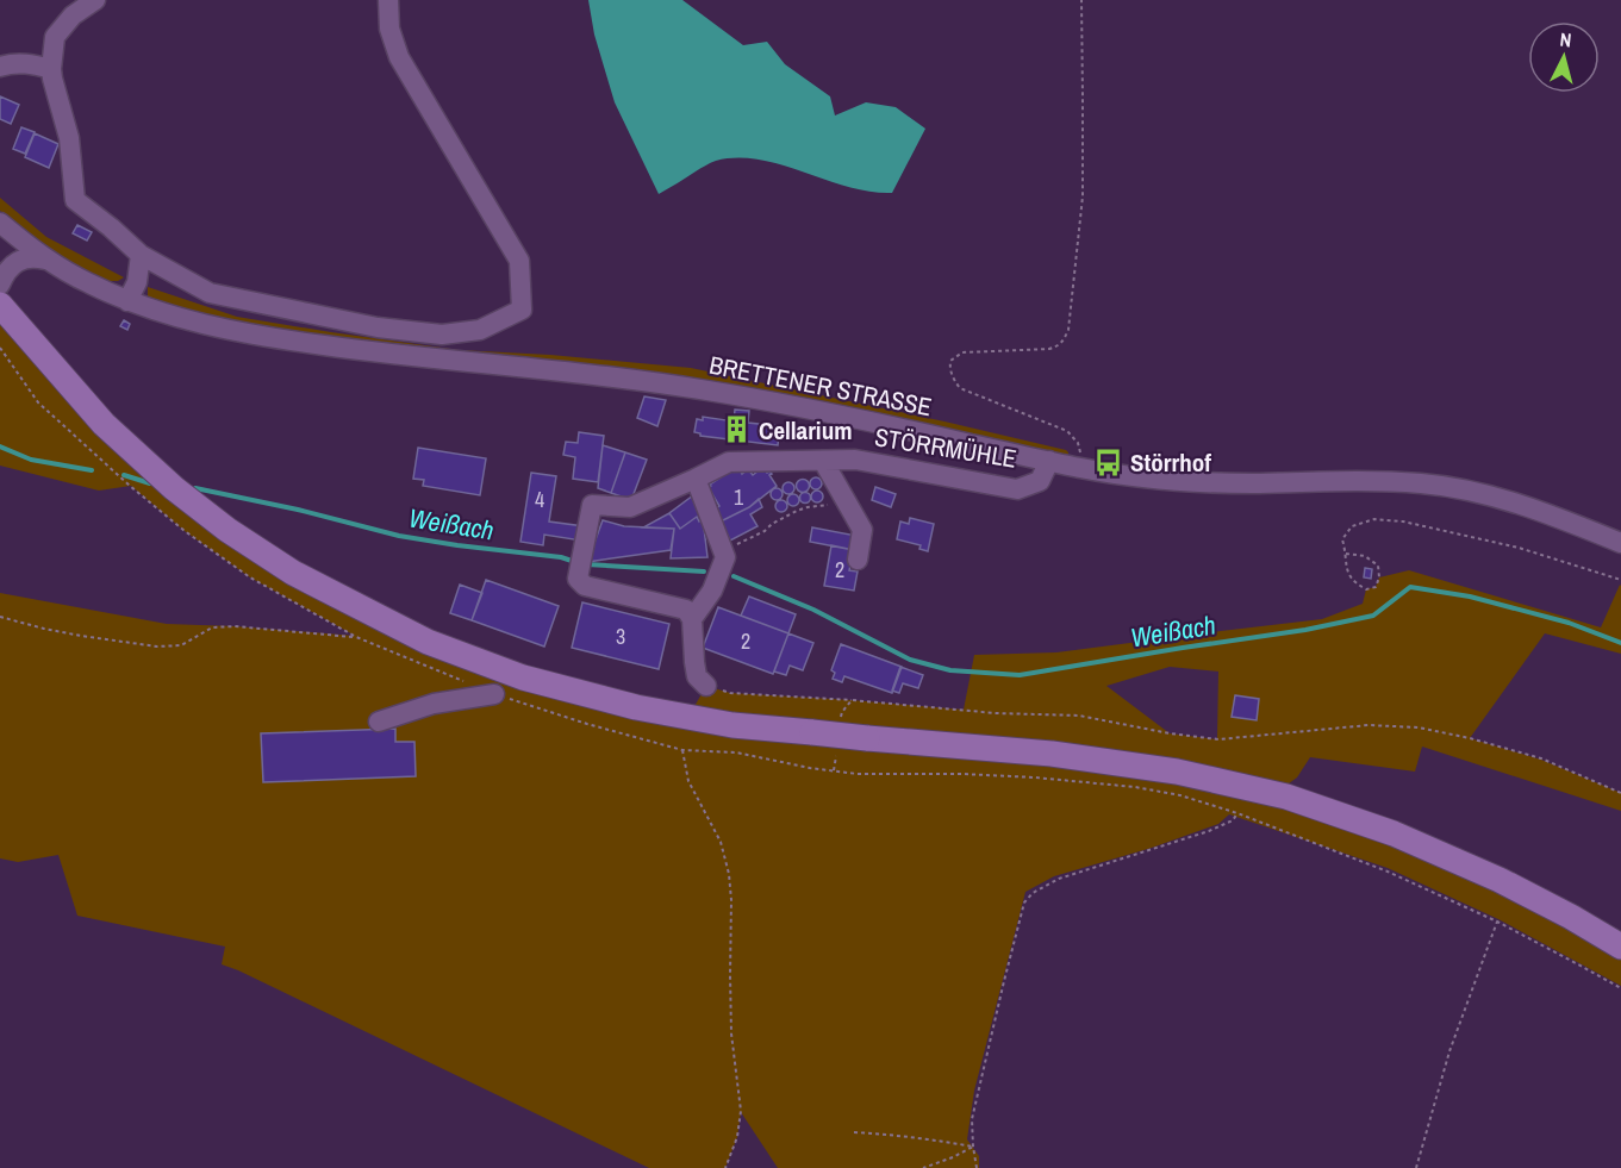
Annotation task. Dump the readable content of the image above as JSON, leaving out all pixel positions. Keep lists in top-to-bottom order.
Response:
{
  "streets": {
    "street": ["BRETTENER STRASSE", "STÖRRMÜHLE"]
  },
  "crossings": [
    ["BRETTENER STRASSE", "STÖRRMÜHLE"]
  ],
  "water": ["Weißach"],
  "places": {
    "building": ["Cellarium"],
    "bus stop": ["Störrhof"]
  },
  "house_numbers": [
    "1",
    "4",
    "2",
    "3",
    "2"
  ],
  "north": "top"
}
